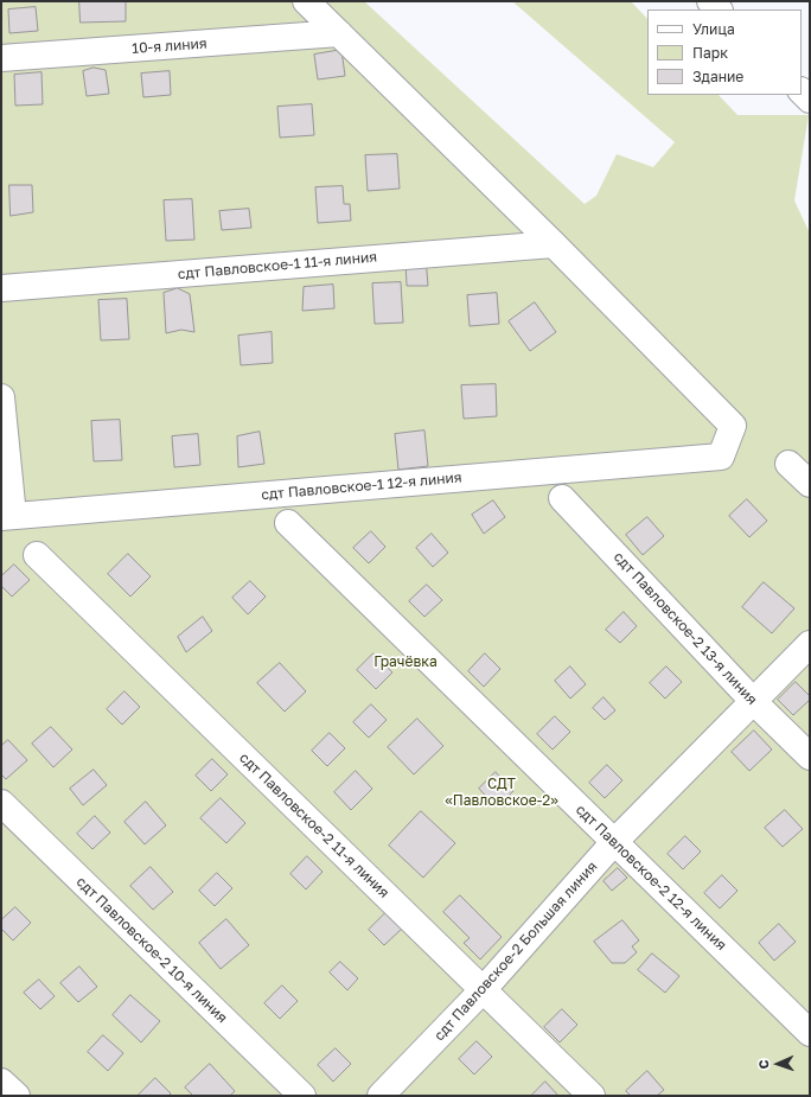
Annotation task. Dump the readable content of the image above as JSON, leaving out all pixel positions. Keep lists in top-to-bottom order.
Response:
{
  "streets": {
    "street": [
      "10-я линия",
      "сдт Павловское-1 11-я линия",
      "сдт Павловское-1 12-я линия",
      "сдт Павловское-2 13-я линия",
      "сдт Павловское-2 11-я линия",
      "сдт Павловское-2 12-я линия",
      "сдт Павловское-2 10-я линия",
      "сдт Павловское-2 Большая линия"
    ]
  },
  "crossings": [
    ["сдт Павловское-1 11-я линия", "сдт Павловское-1 12-я линия"],
    ["сдт Павловское-2 13-я линия", "сдт Павловское-2 Большая линия"],
    ["сдт Павловское-2 11-я линия", "сдт Павловское-2 Большая линия"],
    ["сдт Павловское-2 12-я линия", "сдт Павловское-2 Большая линия"]
  ],
  "parks": ["Грачёвка", "СДТ «Павловское-2»"],
  "legend": ["Улица", "Парк", "Здание"],
  "north": "left"
}
